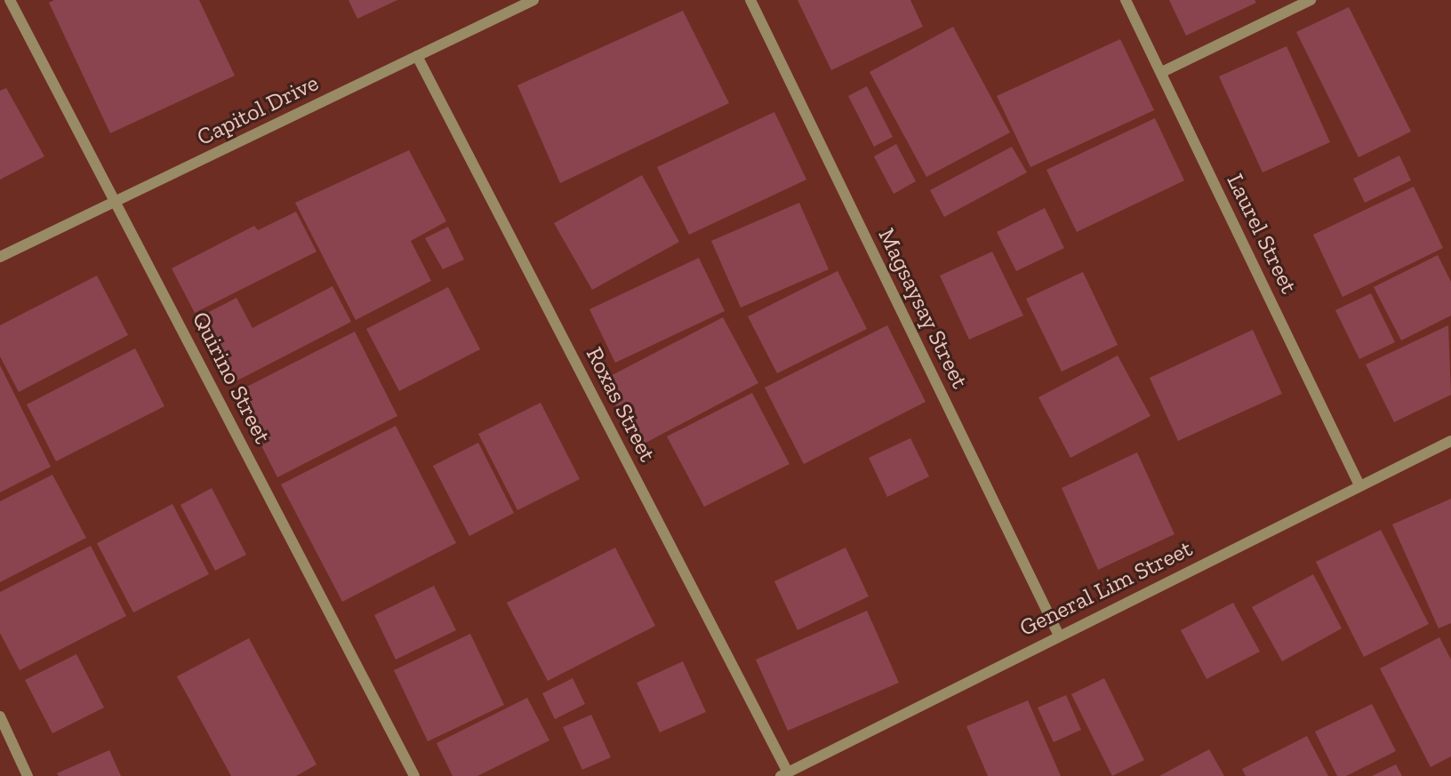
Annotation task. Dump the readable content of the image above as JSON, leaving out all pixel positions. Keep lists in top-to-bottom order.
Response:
{
  "streets": {
    "street": [
      "Capitol Drive",
      "Laurel Street",
      "Magsaysay Street",
      "Quirino Street",
      "Roxas Street",
      "General Lim Street"
    ]
  },
  "crossings": [
    ["Capitol Drive", "Quirino Street"],
    ["Capitol Drive", "Roxas Street"],
    ["Laurel Street", "General Lim Street"],
    ["Magsaysay Street", "General Lim Street"],
    ["Roxas Street", "General Lim Street"]
  ]
}
